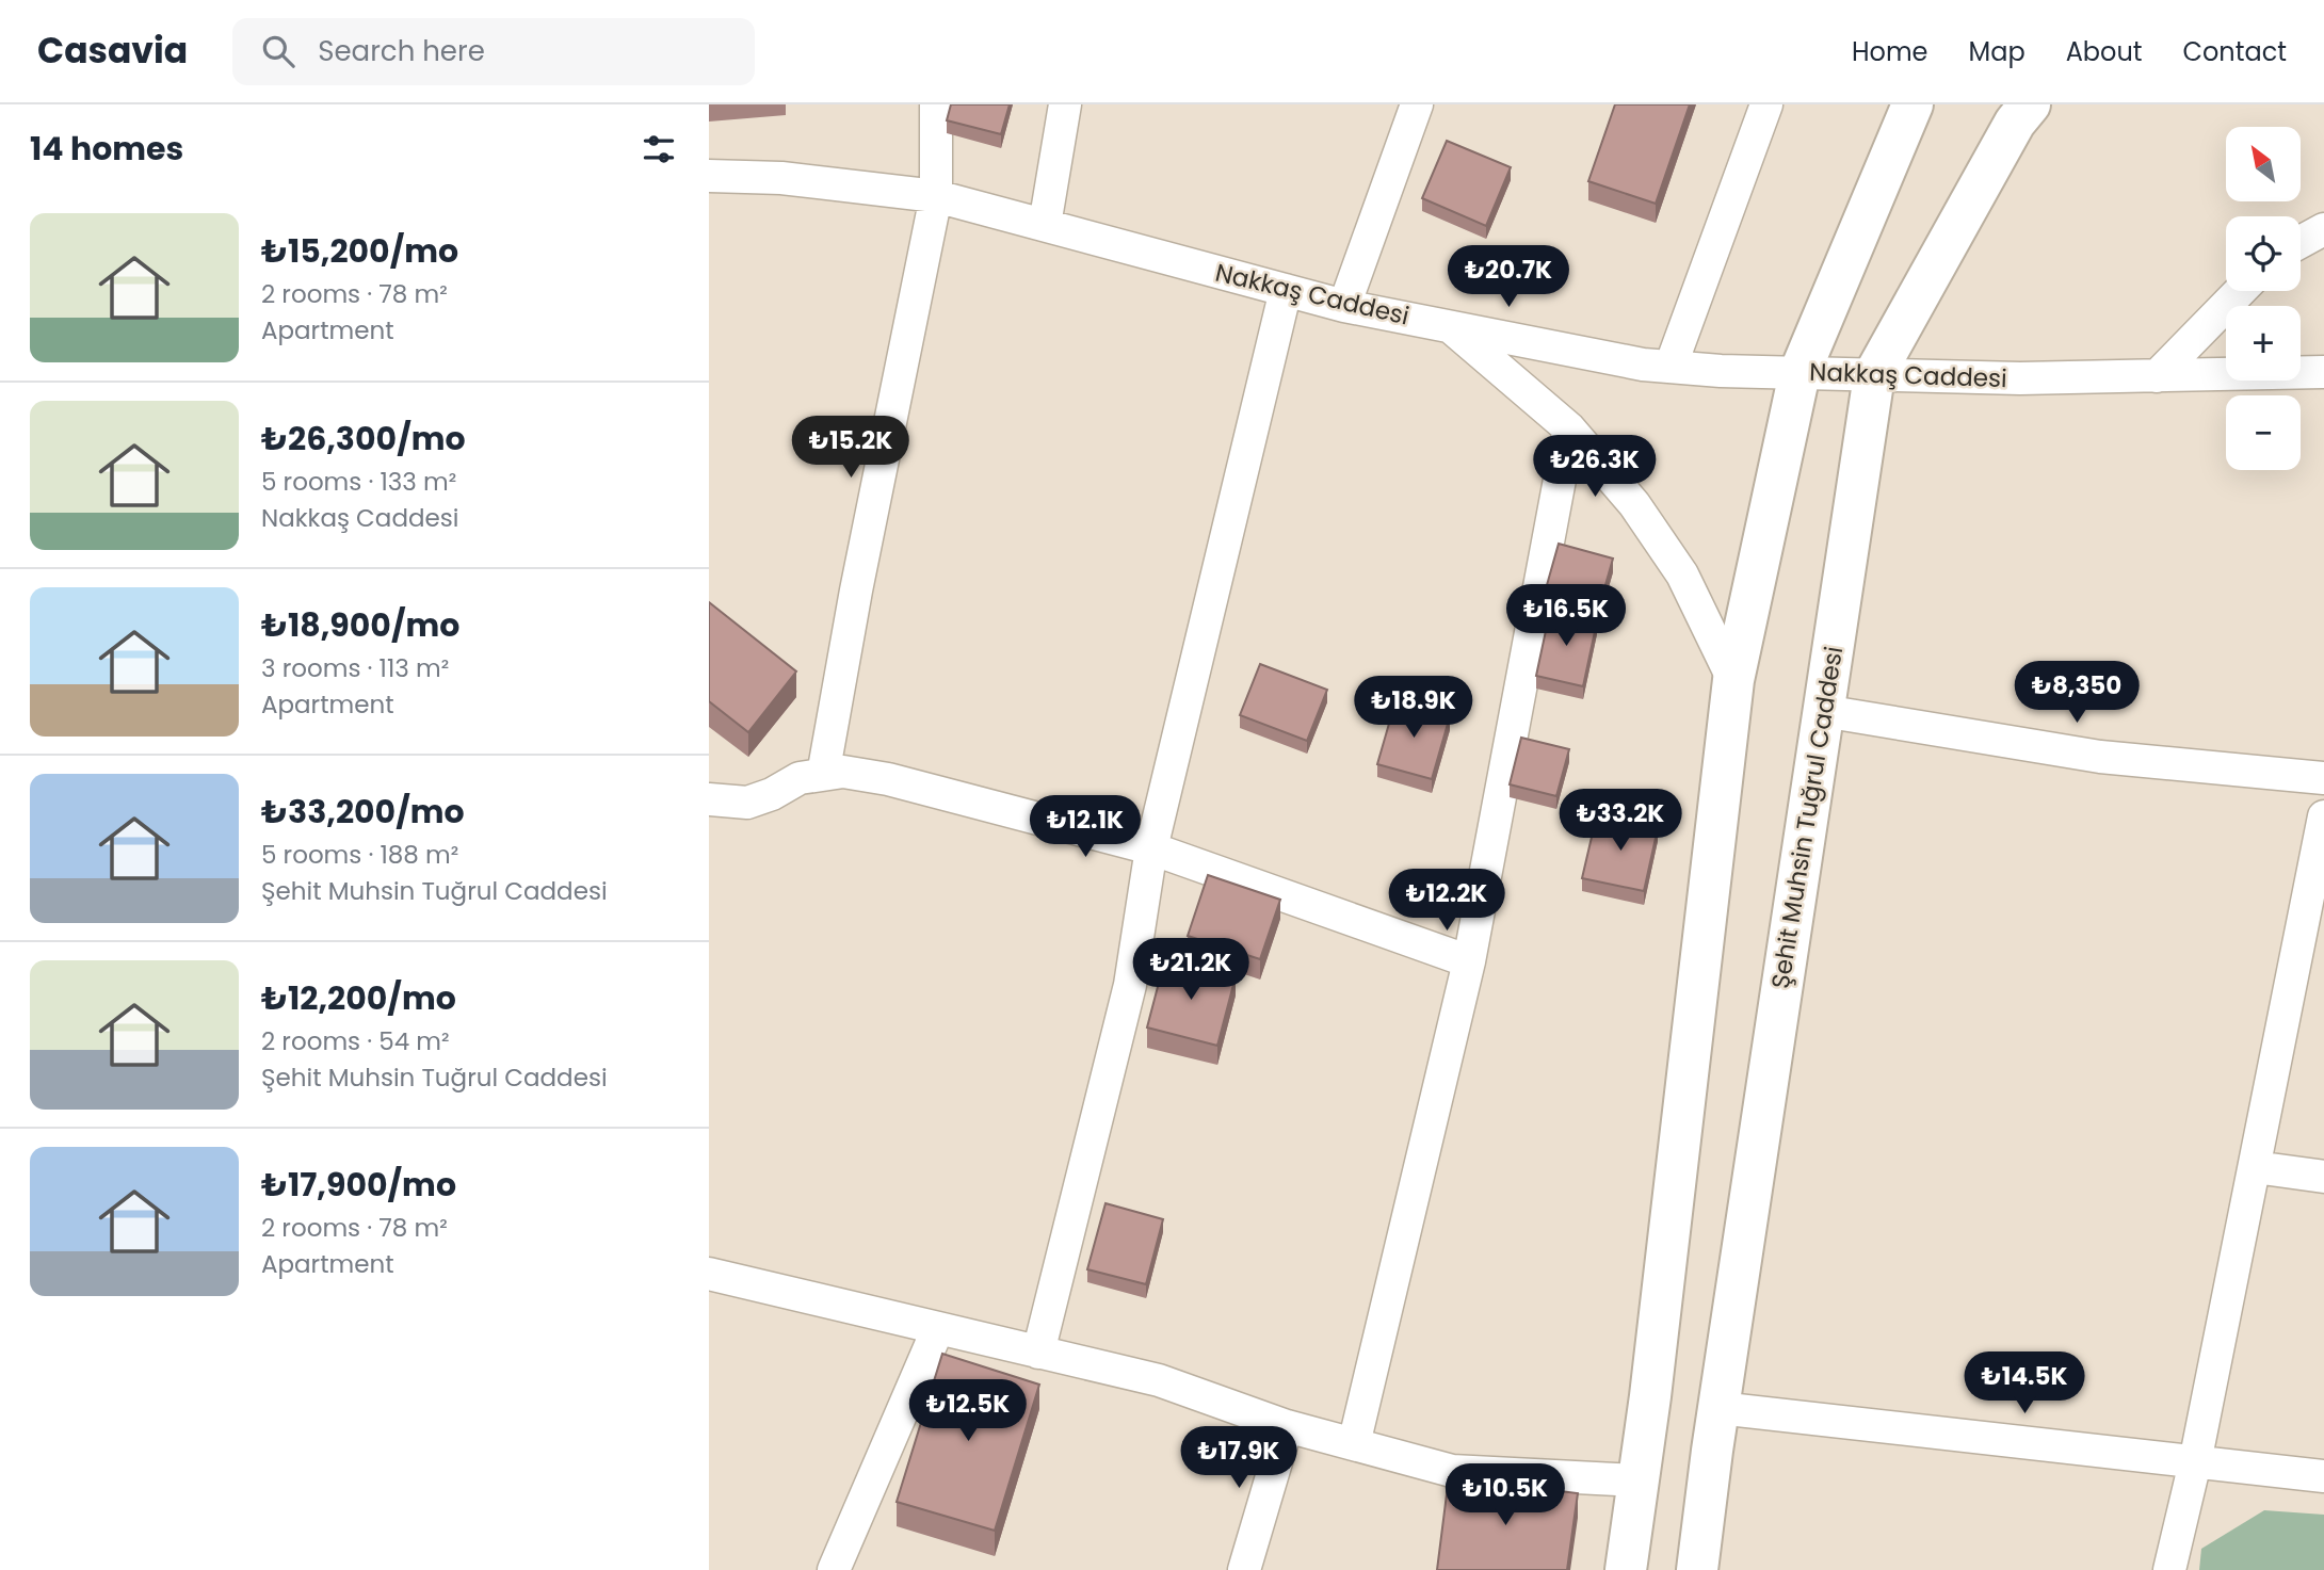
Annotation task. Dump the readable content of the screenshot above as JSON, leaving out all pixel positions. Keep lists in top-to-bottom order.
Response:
{
  "streets": {
    "main road": ["Şehit Muhsin Tuğrul Caddesi"],
    "street": ["Nakkaş Caddesi"]
  },
  "crossings": [
    ["Nakkaş Caddesi", "Şehit Muhsin Tuğrul Caddesi"]
  ],
  "north": "top left",
  "page": {
    "header": "Casavia",
    "search": "Search here",
    "nav": [
      "Home",
      "Map",
      "About",
      "Contact"
    ],
    "heading": "14 homes",
    "map_buttons": ["+", "−"],
    "list": [
      {
        "name": "₺15,200/mo",
        "note": "2 rooms · 78 m² · Apartment"
      },
      {
        "name": "₺26,300/mo",
        "note": "5 rooms · 133 m² · Nakkaş Caddesi"
      },
      {
        "name": "₺18,900/mo",
        "note": "3 rooms · 113 m² · Apartment"
      },
      {
        "name": "₺33,200/mo",
        "note": "5 rooms · 188 m² · Şehit Muhsin Tuğrul Caddesi"
      },
      {
        "name": "₺12,200/mo",
        "note": "2 rooms · 54 m² · Şehit Muhsin Tuğrul Caddesi"
      },
      {
        "name": "₺17,900/mo",
        "note": "2 rooms · 78 m² · Apartment"
      }
    ],
    "price": [
      "₺20.7K",
      "₺15.2K",
      "₺26.3K",
      "₺16.5K",
      "₺8,350",
      "₺18.9K",
      "₺33.2K",
      "₺12.1K",
      "₺12.2K",
      "₺21.2K",
      "₺14.5K",
      "₺12.5K",
      "₺17.9K",
      "₺10.5K"
    ]
  }
}
